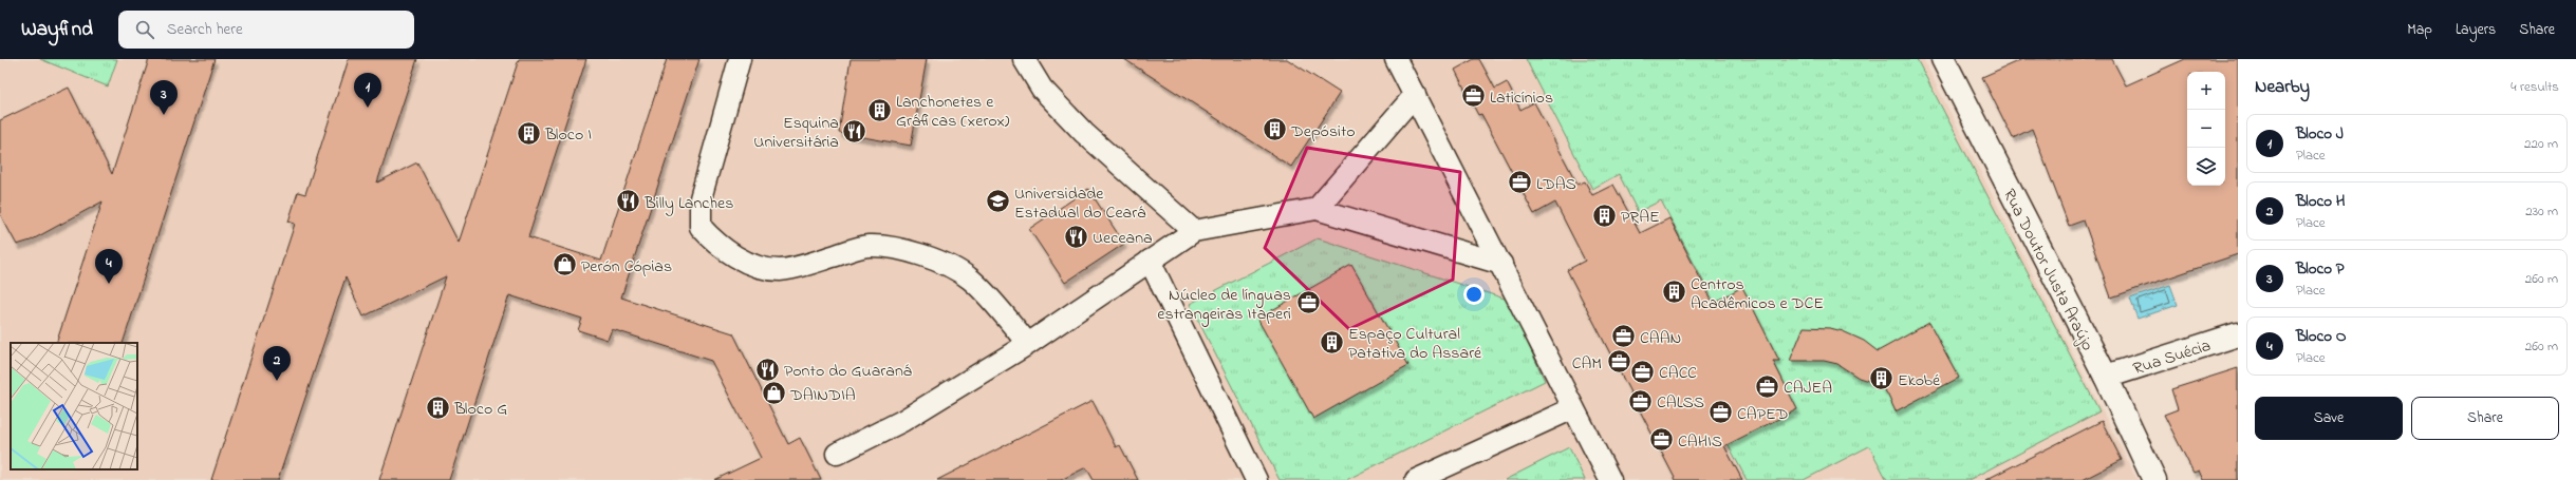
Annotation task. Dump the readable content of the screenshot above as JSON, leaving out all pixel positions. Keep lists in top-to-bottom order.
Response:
{
  "streets": {
    "street": ["Rua Doutor Justa Araújo", "Rua Suécia"]
  },
  "crossings": [
    ["Rua Doutor Justa Araújo", "Rua Suécia"]
  ],
  "places": {
    "office": [
      "Laticínios",
      "LDAS",
      "Núcleo de línguas estrangeiras Itaperi",
      "CAAN",
      "CAM",
      "CACC",
      "CAJEA",
      "CALSS",
      "CAPED",
      "CAHIS"
    ],
    "building": [
      "Lanchonetes e Gráficas (xerox)",
      "Depósito",
      "Bloco I",
      "PRAE",
      "Centros Acadêmicos e DCE",
      "Espaço Cultural Patativa do Assaré",
      "Ekobé",
      "Bloco G"
    ],
    "restaurant": [
      "Esquina Universitária",
      "Billy Lanches",
      "Ueceana",
      "Ponto do Guaraná"
    ],
    "school or university": ["Universidade Estadual do Ceará"],
    "shop": ["Perón Cópias", "DAINDIA"]
  },
  "page": {
    "header": "Wayfind",
    "search": "Search here",
    "nav": ["Map", "Layers", "Share"],
    "heading": ["Nearby", "4 results"],
    "map_buttons": ["+", "−"],
    "pins": [
      "1",
      "3",
      "4",
      "2"
    ],
    "list": [
      {
        "mark": "1",
        "name": "Bloco J",
        "note": "Place",
        "value": "220 m"
      },
      {
        "mark": "2",
        "name": "Bloco H",
        "note": "Place",
        "value": "230 m"
      },
      {
        "mark": "3",
        "name": "Bloco P",
        "note": "Place",
        "value": "260 m"
      },
      {
        "mark": "4",
        "name": "Bloco O",
        "note": "Place",
        "value": "260 m"
      }
    ],
    "buttons": ["Save", "Share"]
  }
}
